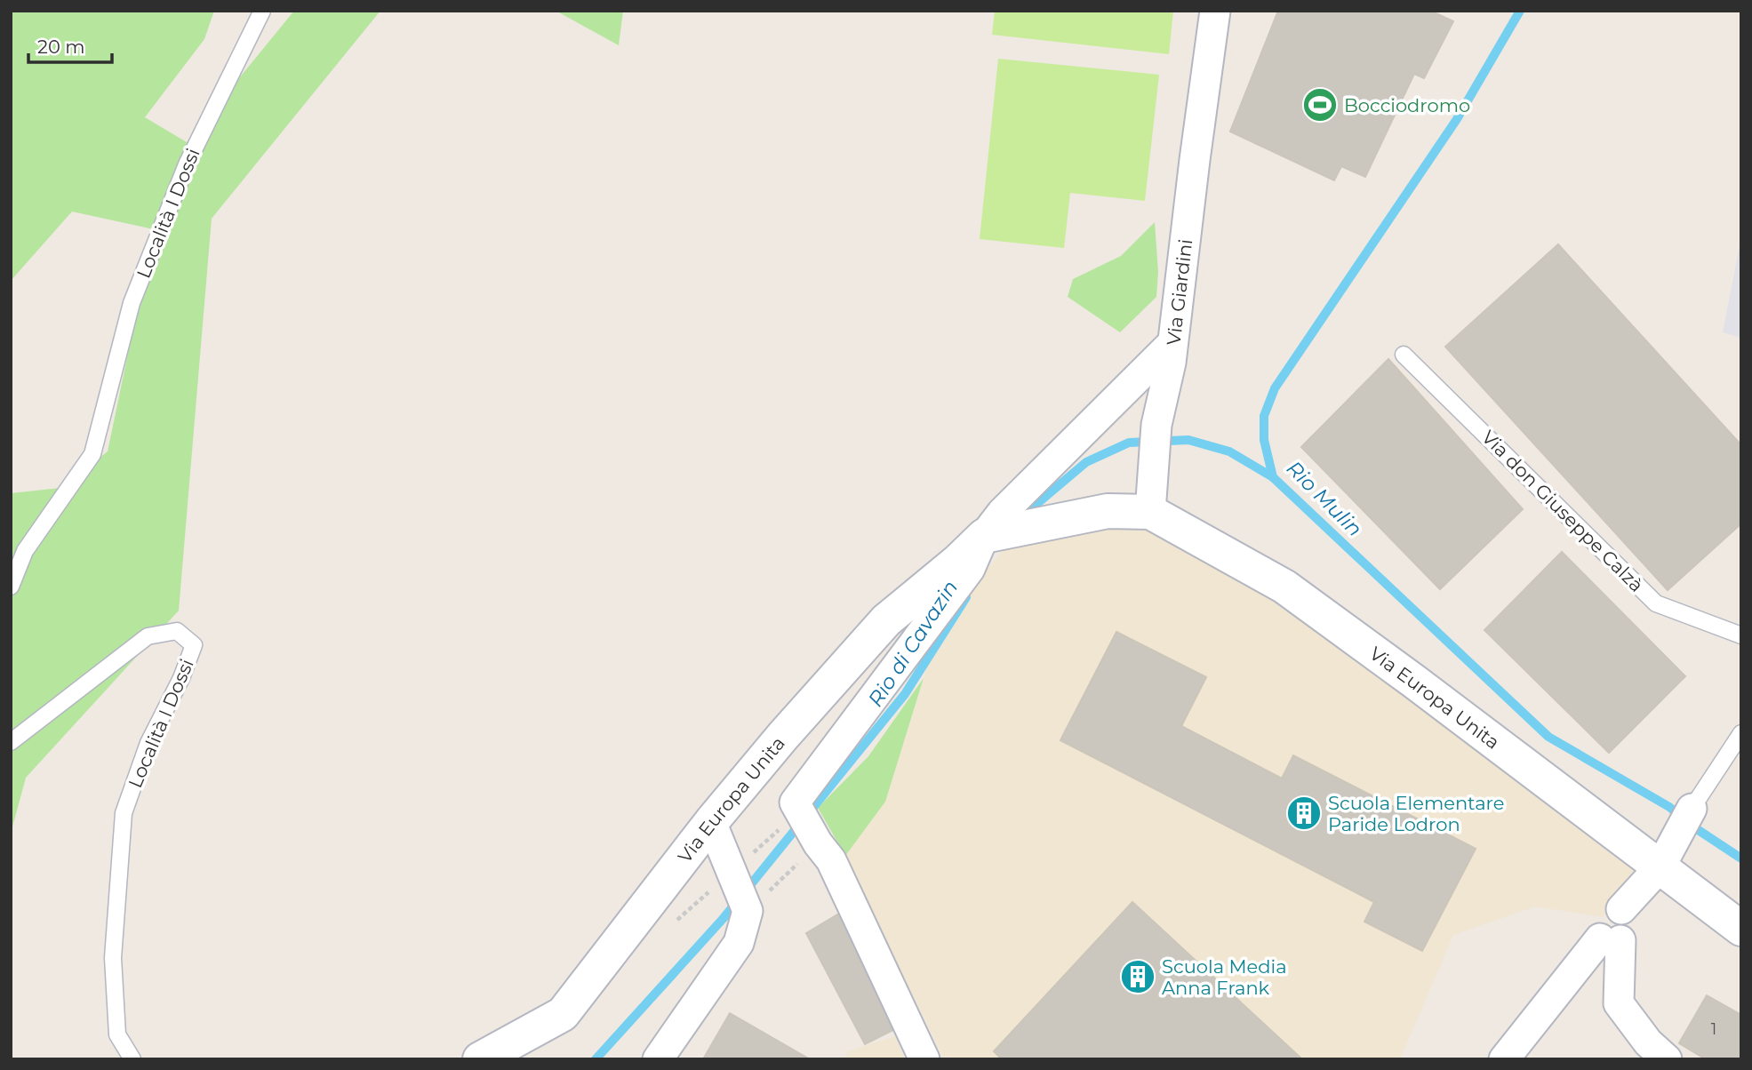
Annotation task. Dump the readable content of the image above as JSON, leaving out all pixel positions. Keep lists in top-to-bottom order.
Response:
{
  "streets": {
    "main road": ["Via Europa Unita"],
    "street": ["Via Giardini"],
    "lane": ["Località I Dossi", "Via don Giuseppe Calzà"]
  },
  "crossings": [
    ["Via Giardini", "Via Europa Unita"]
  ],
  "water": ["Rio Mulin", "Rio di Cavazin"],
  "places": {
    "sports": ["Bocciodromo"],
    "building": ["Scuola Elementare Paride Lodron", "Scuola Media Anna Frank"]
  },
  "house_numbers": ["1"],
  "scale_bar": "20 m"
}
